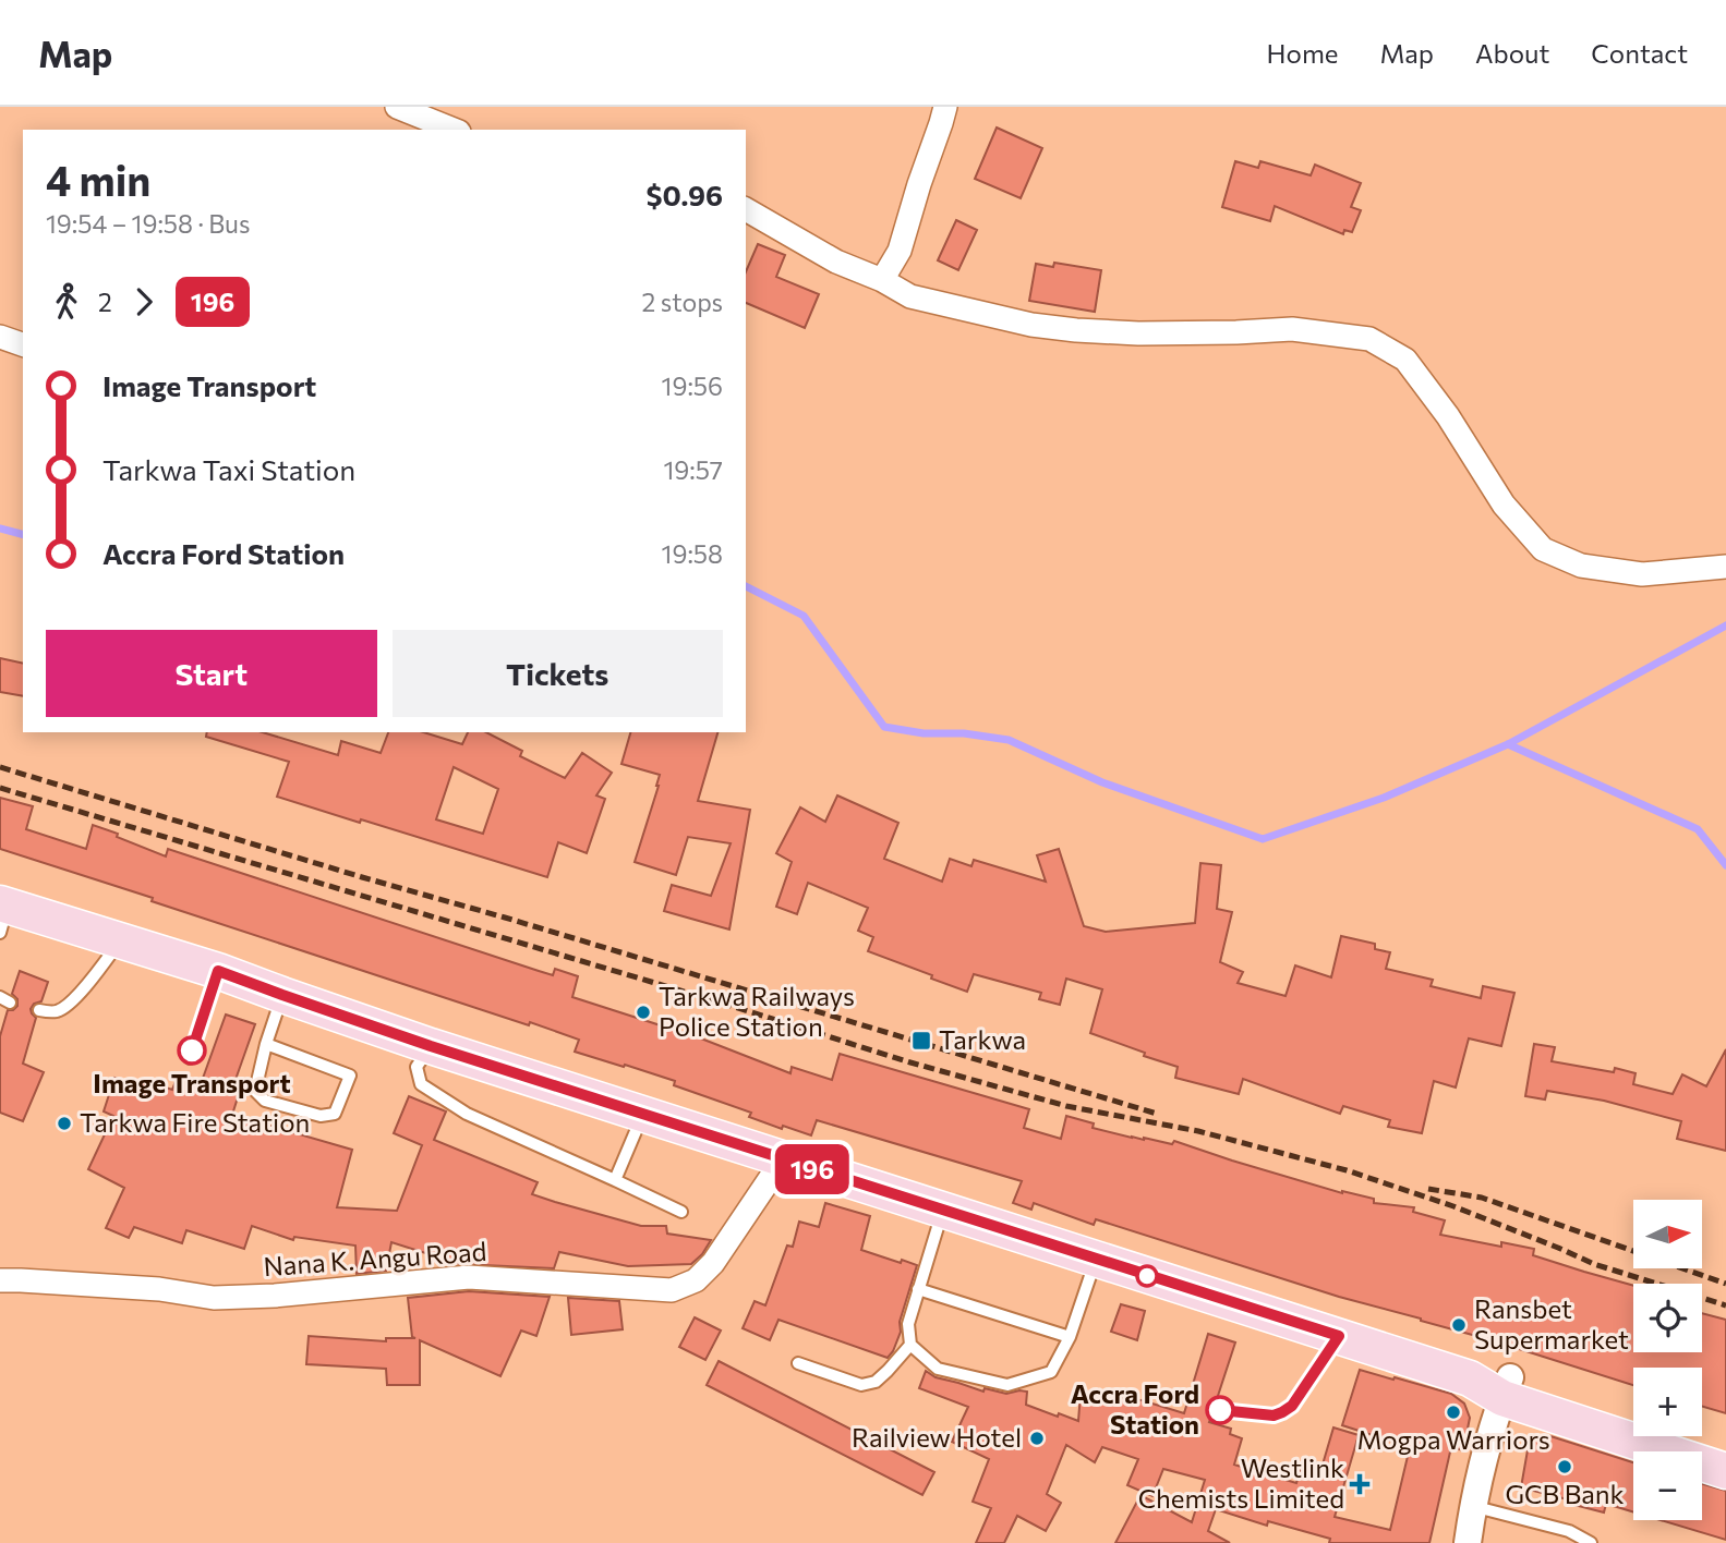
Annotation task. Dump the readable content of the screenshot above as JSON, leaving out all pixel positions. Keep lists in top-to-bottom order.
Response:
{
  "streets": {
    "street": ["Nana K. Angu Road"]
  },
  "places": {
    "other": [
      "Tarkwa Railways Police Station",
      "Image Transport",
      "Tarkwa Fire Station",
      "Ransbet Supermarket",
      "Accra Ford Station",
      "Mogpa Warriors",
      "Railview Hotel",
      "GCB Bank"
    ],
    "transit": ["Tarkwa"],
    "health": ["Westlink Chemists Limited"]
  },
  "lines": ["bus line 196"],
  "north": "right",
  "page": {
    "header": "Map",
    "nav": [
      "Home",
      "Map",
      "About",
      "Contact"
    ],
    "on_map": "196",
    "heading": ["4 min", "19:54 – 19:58 · Bus", "$0.96"],
    "legs": ["2", "196", "2 stops"],
    "list": [
      {
        "name": "Image Transport",
        "value": "19:56"
      },
      {
        "name": "Tarkwa Taxi Station",
        "value": "19:57"
      },
      {
        "name": "Accra Ford Station",
        "value": "19:58"
      }
    ],
    "buttons": ["Start", "Tickets"],
    "map_buttons": ["+", "−"]
  }
}
